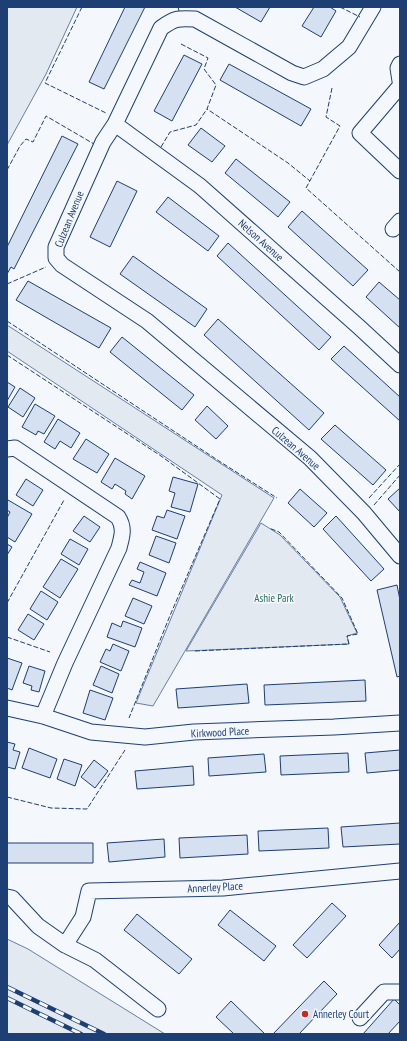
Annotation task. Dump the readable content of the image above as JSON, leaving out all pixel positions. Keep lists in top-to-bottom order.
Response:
{
  "streets": {
    "street": [
      "Culzean Avenue",
      "Nelson Avenue",
      "Kirkwood Place",
      "Annerley Place"
    ]
  },
  "crossings": [
    ["Culzean Avenue", "Nelson Avenue"]
  ],
  "parks": ["Ashie Park"],
  "places": ["Annerley Court"]
}
